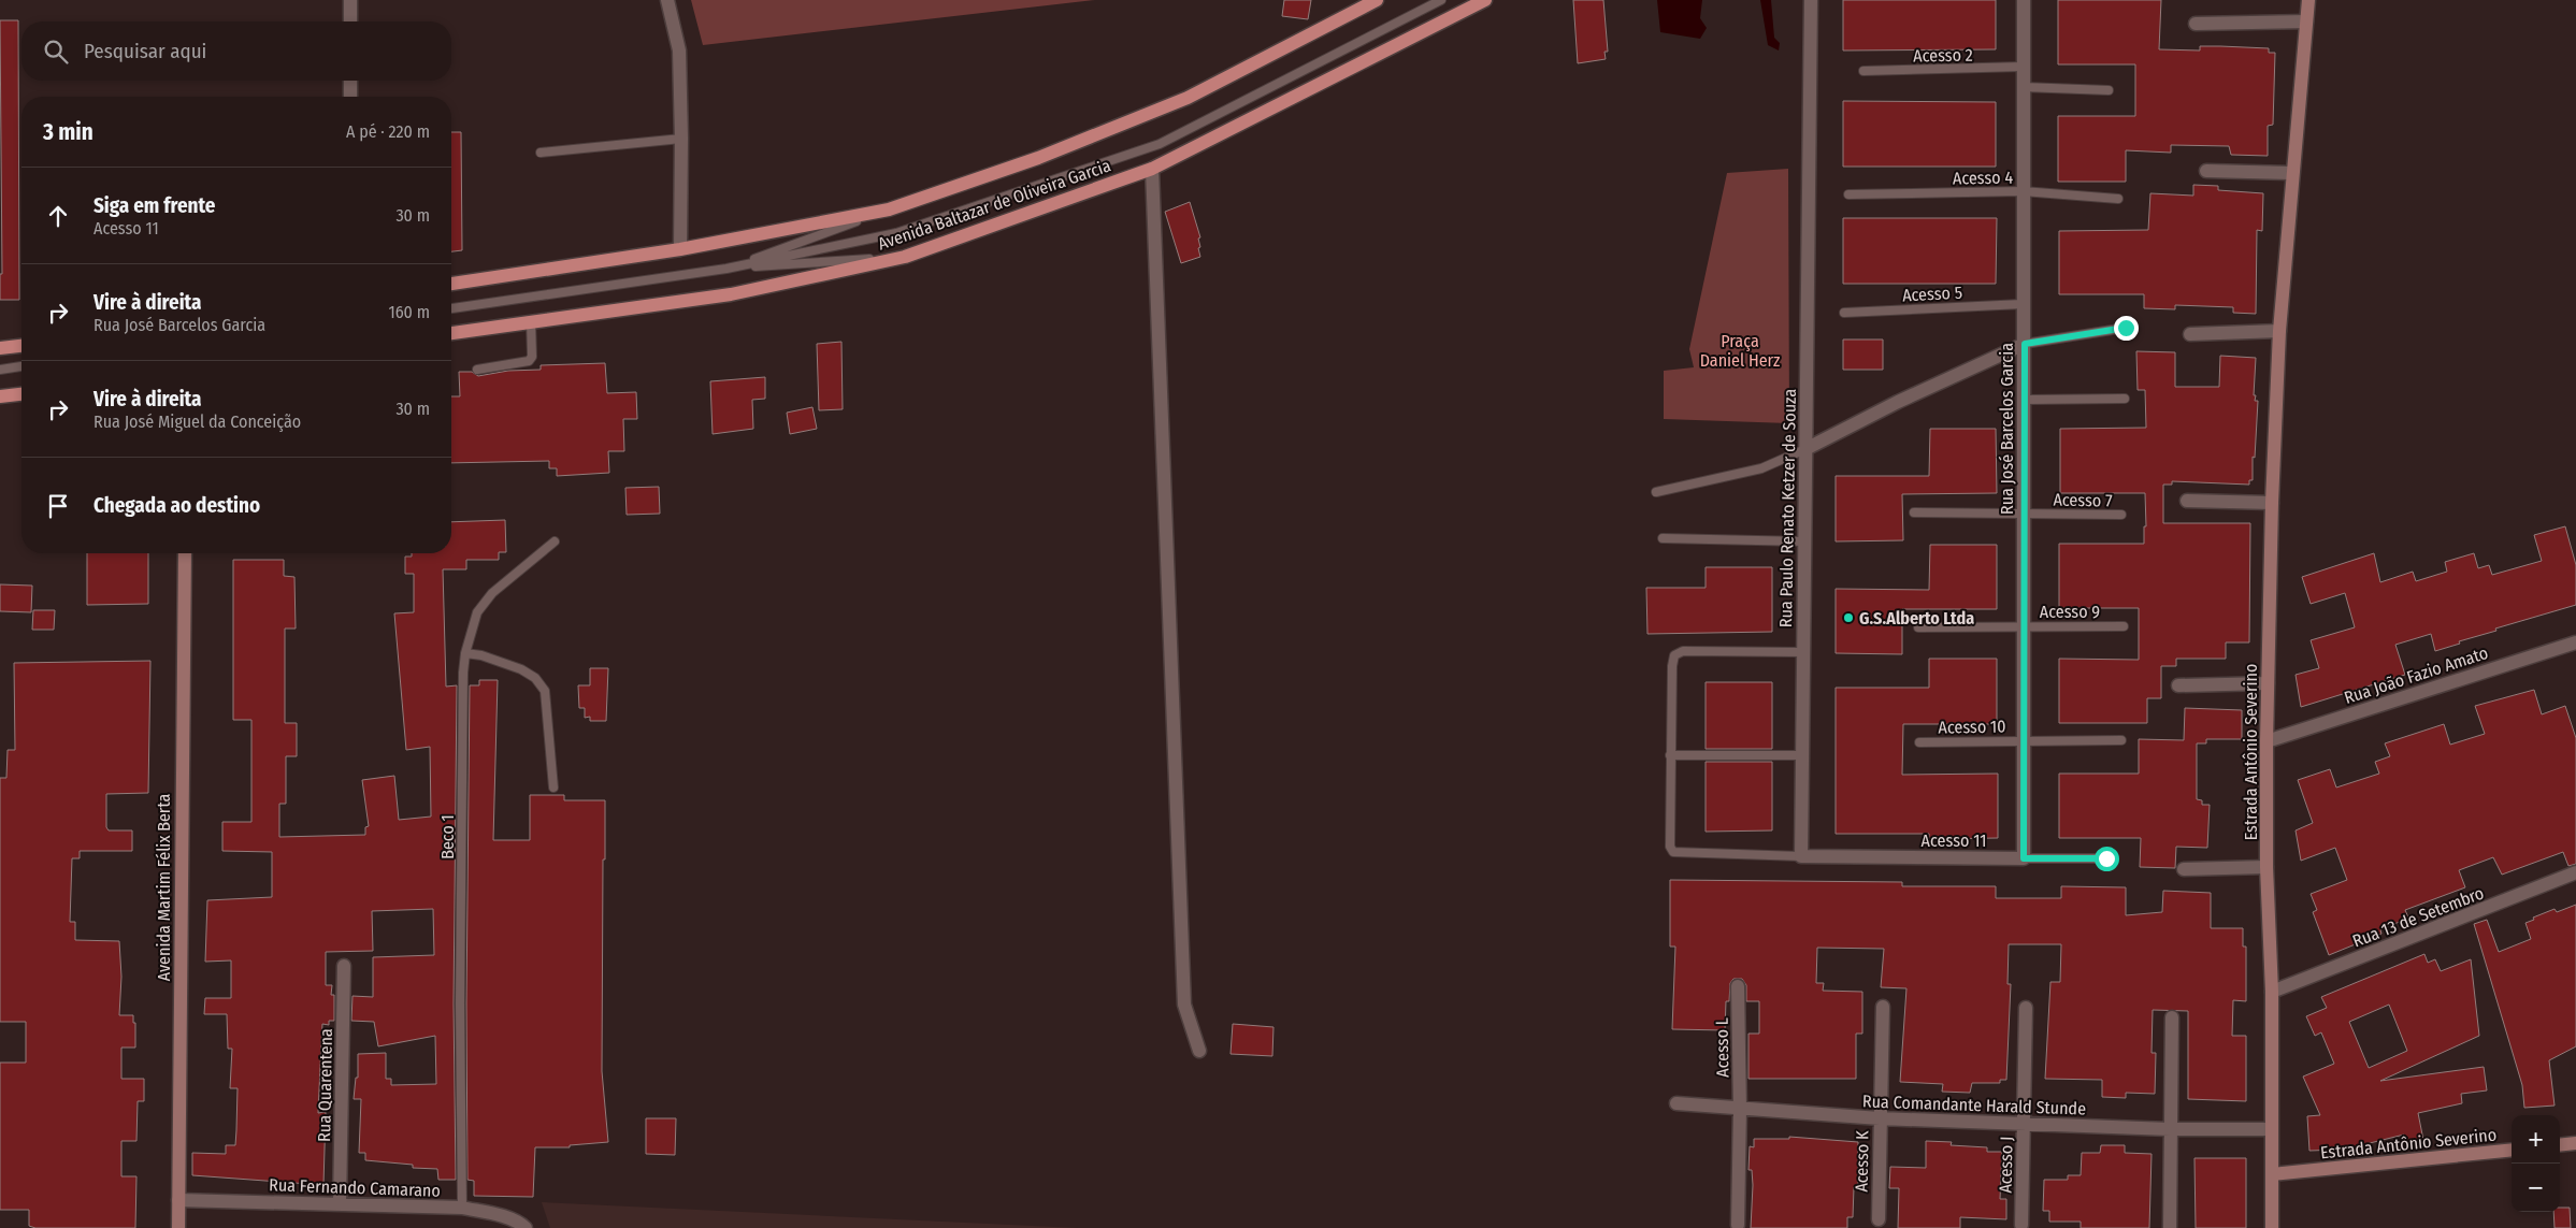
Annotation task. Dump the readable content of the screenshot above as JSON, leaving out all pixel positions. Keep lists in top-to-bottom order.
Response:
{
  "streets": {
    "main road": ["Avenida Baltazar de Oliveira Garcia", "Estrada Antônio Severino", "Avenida Martim Félix Berta"],
    "street": [
      "Rua José Barcelos Garcia",
      "Rua Paulo Renato Ketzer de Souza",
      "Rua João Fazio Amato",
      "Acesso 11",
      "Rua 13 de Setembro",
      "Acesso L",
      "Rua Quarentena",
      "Rua Comandante Harald Stunde",
      "Acesso K",
      "Acesso J",
      "Rua Fernando Camarano"
    ],
    "lane": [
      "Acesso 2",
      "Acesso 4",
      "Acesso 5",
      "Acesso 7",
      "Acesso 9",
      "Acesso 10",
      "Beco 1"
    ]
  },
  "crossings": [
    ["Acesso 2", "Rua José Barcelos Garcia"],
    ["Acesso 4", "Rua José Barcelos Garcia"],
    ["Acesso 5", "Rua José Barcelos Garcia"],
    ["Rua José Barcelos Garcia", "Acesso 7"],
    ["Rua José Barcelos Garcia", "Acesso 9"],
    ["Rua José Barcelos Garcia", "Acesso 10"],
    ["Rua José Barcelos Garcia", "Acesso 11"],
    ["Rua Paulo Renato Ketzer de Souza", "Acesso 11"],
    ["Rua João Fazio Amato", "Estrada Antônio Severino"],
    ["Estrada Antônio Severino", "Rua 13 de Setembro"],
    ["Estrada Antônio Severino", "Rua Comandante Harald Stunde"],
    ["Beco 1", "Rua Fernando Camarano"],
    ["Avenida Martim Félix Berta", "Rua Fernando Camarano"],
    ["Acesso L", "Rua Comandante Harald Stunde"],
    ["Rua Quarentena", "Rua Fernando Camarano"],
    ["Rua Comandante Harald Stunde", "Acesso K"],
    ["Rua Comandante Harald Stunde", "Acesso J"]
  ],
  "parks": ["Praça Daniel Herz"],
  "places": ["G.S.Alberto Ltda"],
  "page": {
    "search": "Pesquisar aqui",
    "heading": ["3 min", "A pé · 220 m"],
    "list": [
      ["Siga em frente", "Acesso 11", "30 m"],
      ["Vire à direita", "Rua José Barcelos Garcia", "160 m"],
      ["Vire à direita", "Rua José Miguel da Conceição", "30 m"],
      "Chegada ao destino"
    ],
    "map_buttons": ["+", "−"]
  }
}
